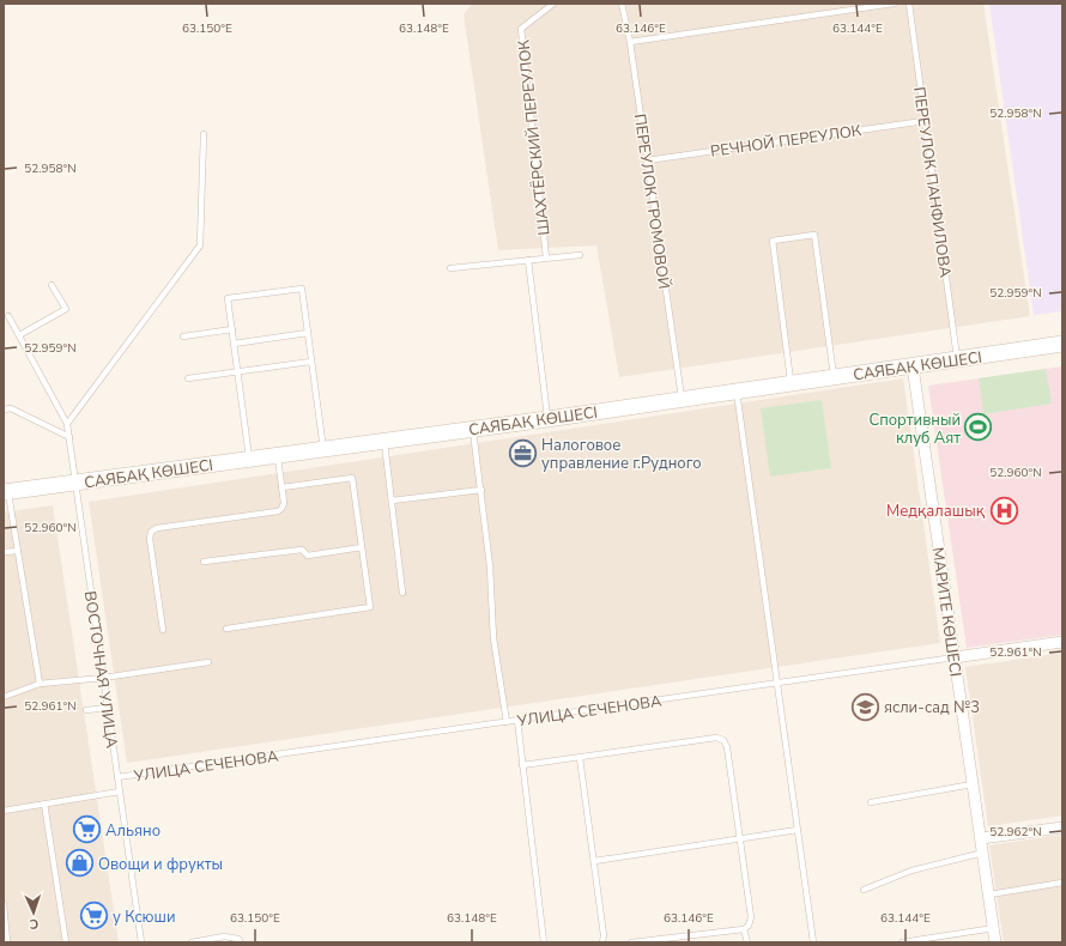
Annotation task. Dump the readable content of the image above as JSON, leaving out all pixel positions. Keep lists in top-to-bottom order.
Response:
{
  "streets": {
    "street": ["САЯБАҚ КӨШЕСІ", "МАРИТЕ КӨШЕСІ", "УЛИЦА СЕЧЕНОВА"],
    "lane": [
      "ШАХТЁРСКИЙ ПЕРЕУЛОК",
      "РЕЧНОЙ ПЕРЕУЛОК",
      "ПЕРЕУЛОК ПАНФИЛОВА",
      "ПЕРЕУЛОК ГРОМОВОЙ",
      "ВОСТОЧНАЯ УЛИЦА"
    ]
  },
  "crossings": [
    ["РЕЧНОЙ ПЕРЕУЛОК", "ПЕРЕУЛОК ПАНФИЛОВА"],
    ["РЕЧНОЙ ПЕРЕУЛОК", "ПЕРЕУЛОК ГРОМОВОЙ"],
    ["ПЕРЕУЛОК ПАНФИЛОВА", "САЯБАҚ КӨШЕСІ"],
    ["ПЕРЕУЛОК ГРОМОВОЙ", "САЯБАҚ КӨШЕСІ"],
    ["САЯБАҚ КӨШЕСІ", "МАРИТЕ КӨШЕСІ"],
    ["САЯБАҚ КӨШЕСІ", "ВОСТОЧНАЯ УЛИЦА"],
    ["МАРИТЕ КӨШЕСІ", "УЛИЦА СЕЧЕНОВА"],
    ["ВОСТОЧНАЯ УЛИЦА", "УЛИЦА СЕЧЕНОВА"]
  ],
  "places": {
    "sports": ["Спортивный клуб Аят"],
    "office": ["Налоговое управление г.Рудного"],
    "hospital": ["Медқалашық"],
    "school or university": ["ясли-сад №3"],
    "supermarket": ["Альяно", "у Ксюши"],
    "shop": ["Овощи и фрукты"]
  },
  "north": "bottom",
  "coordinates": [
    "63.150°E",
    "63.148°E",
    "63.146°E",
    "63.144°E",
    "52.958°N",
    "52.959°N",
    "52.960°N",
    "52.961°N",
    "52.962°N"
  ]
}
